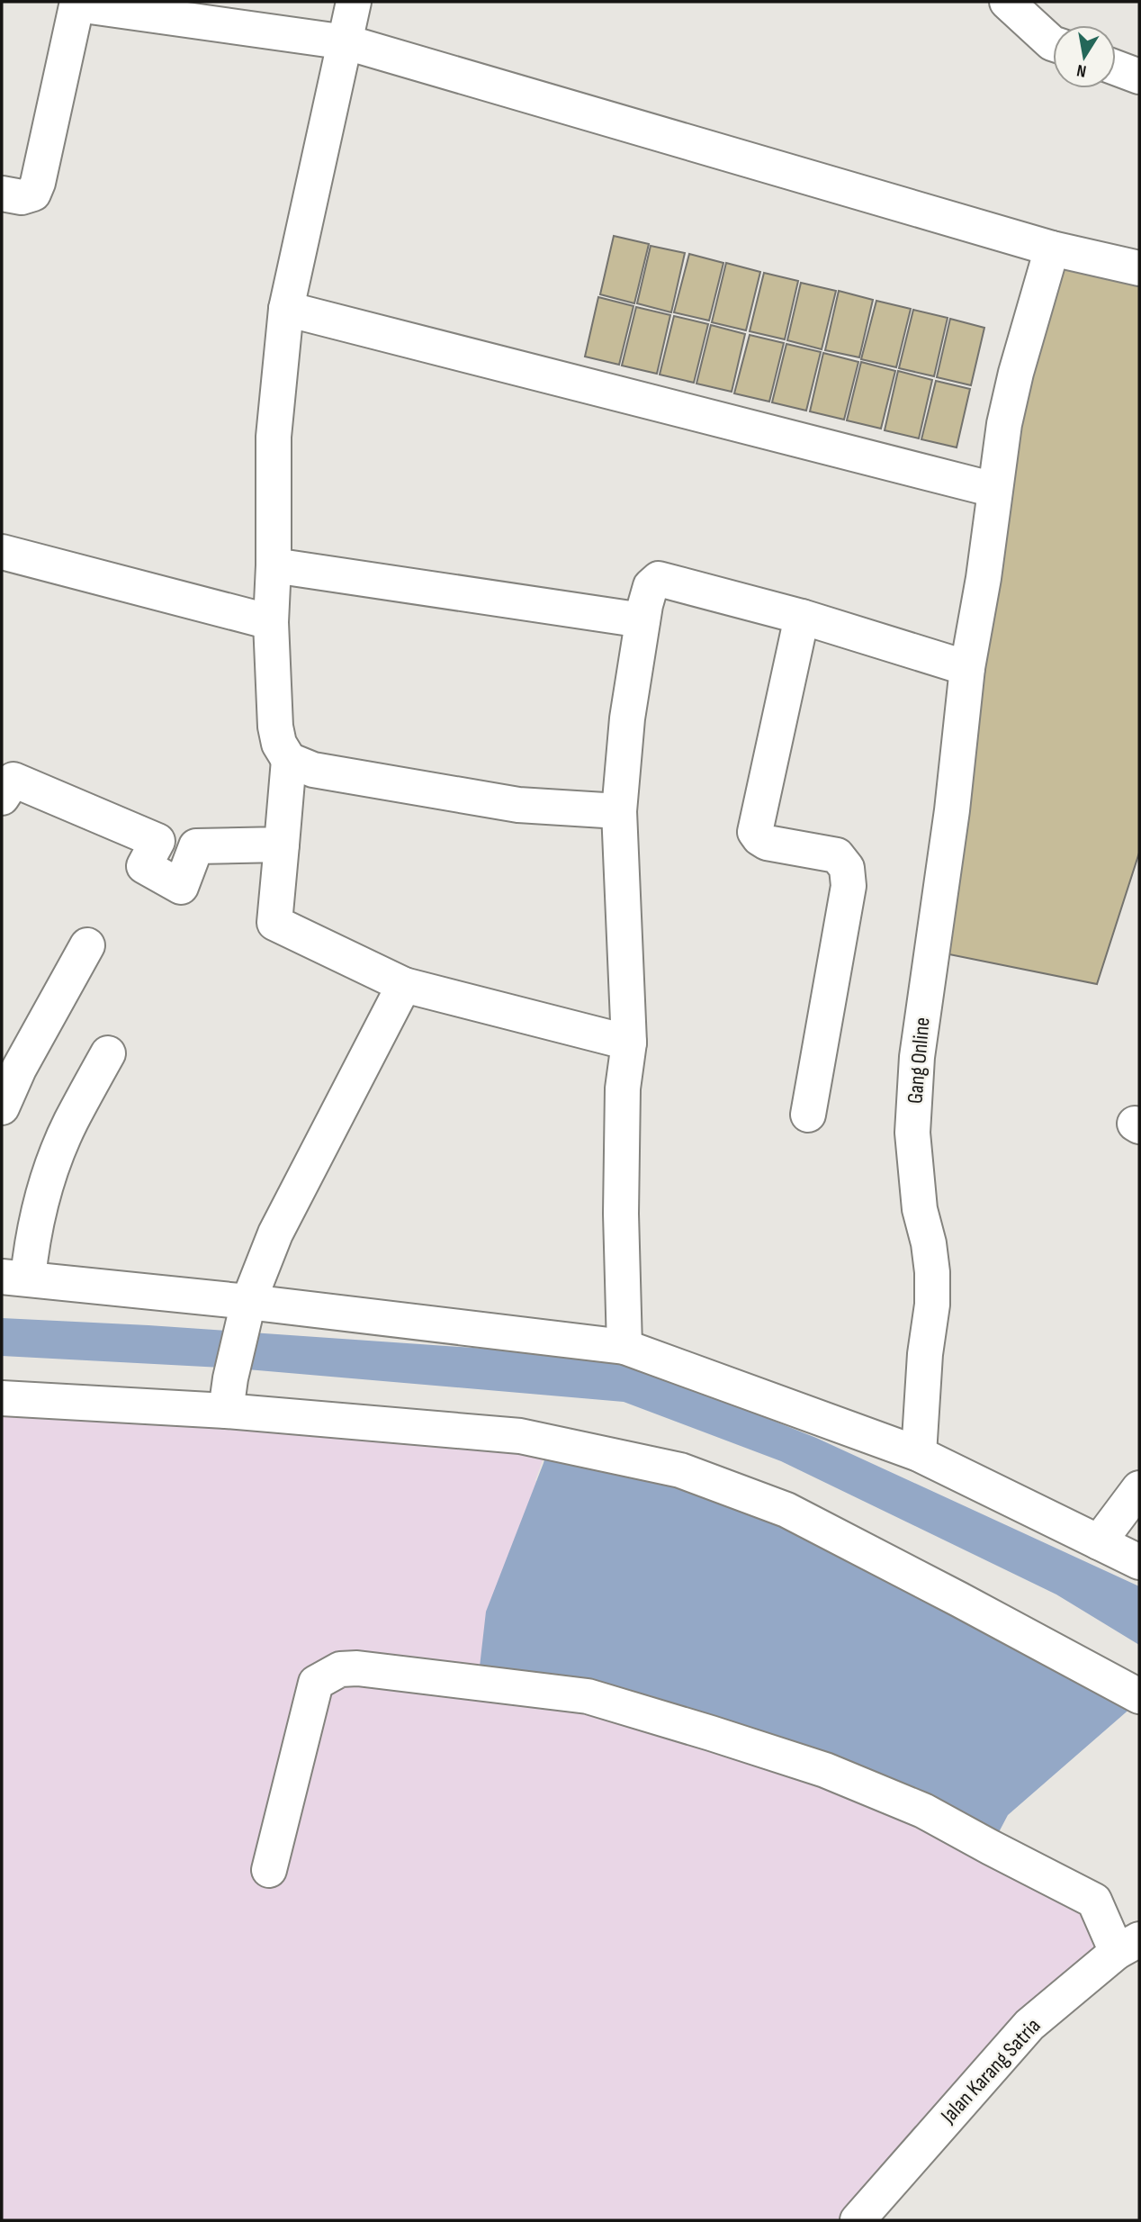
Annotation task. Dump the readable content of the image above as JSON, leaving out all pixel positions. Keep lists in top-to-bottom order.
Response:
{
  "streets": {
    "street": ["Gang Online", "Jalan Karang Satria"]
  },
  "north": "bottom"
}
